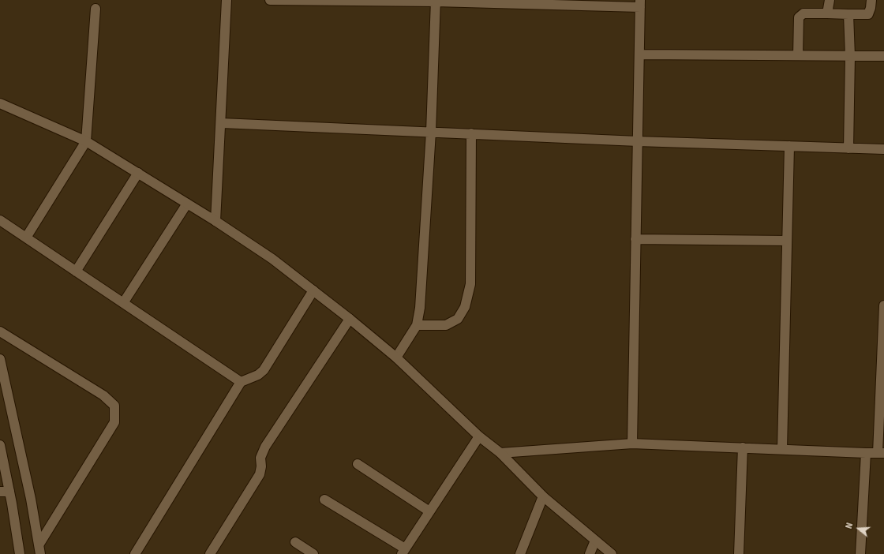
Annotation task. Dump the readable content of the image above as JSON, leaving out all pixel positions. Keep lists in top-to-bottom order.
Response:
{
  "north": "left"
}
